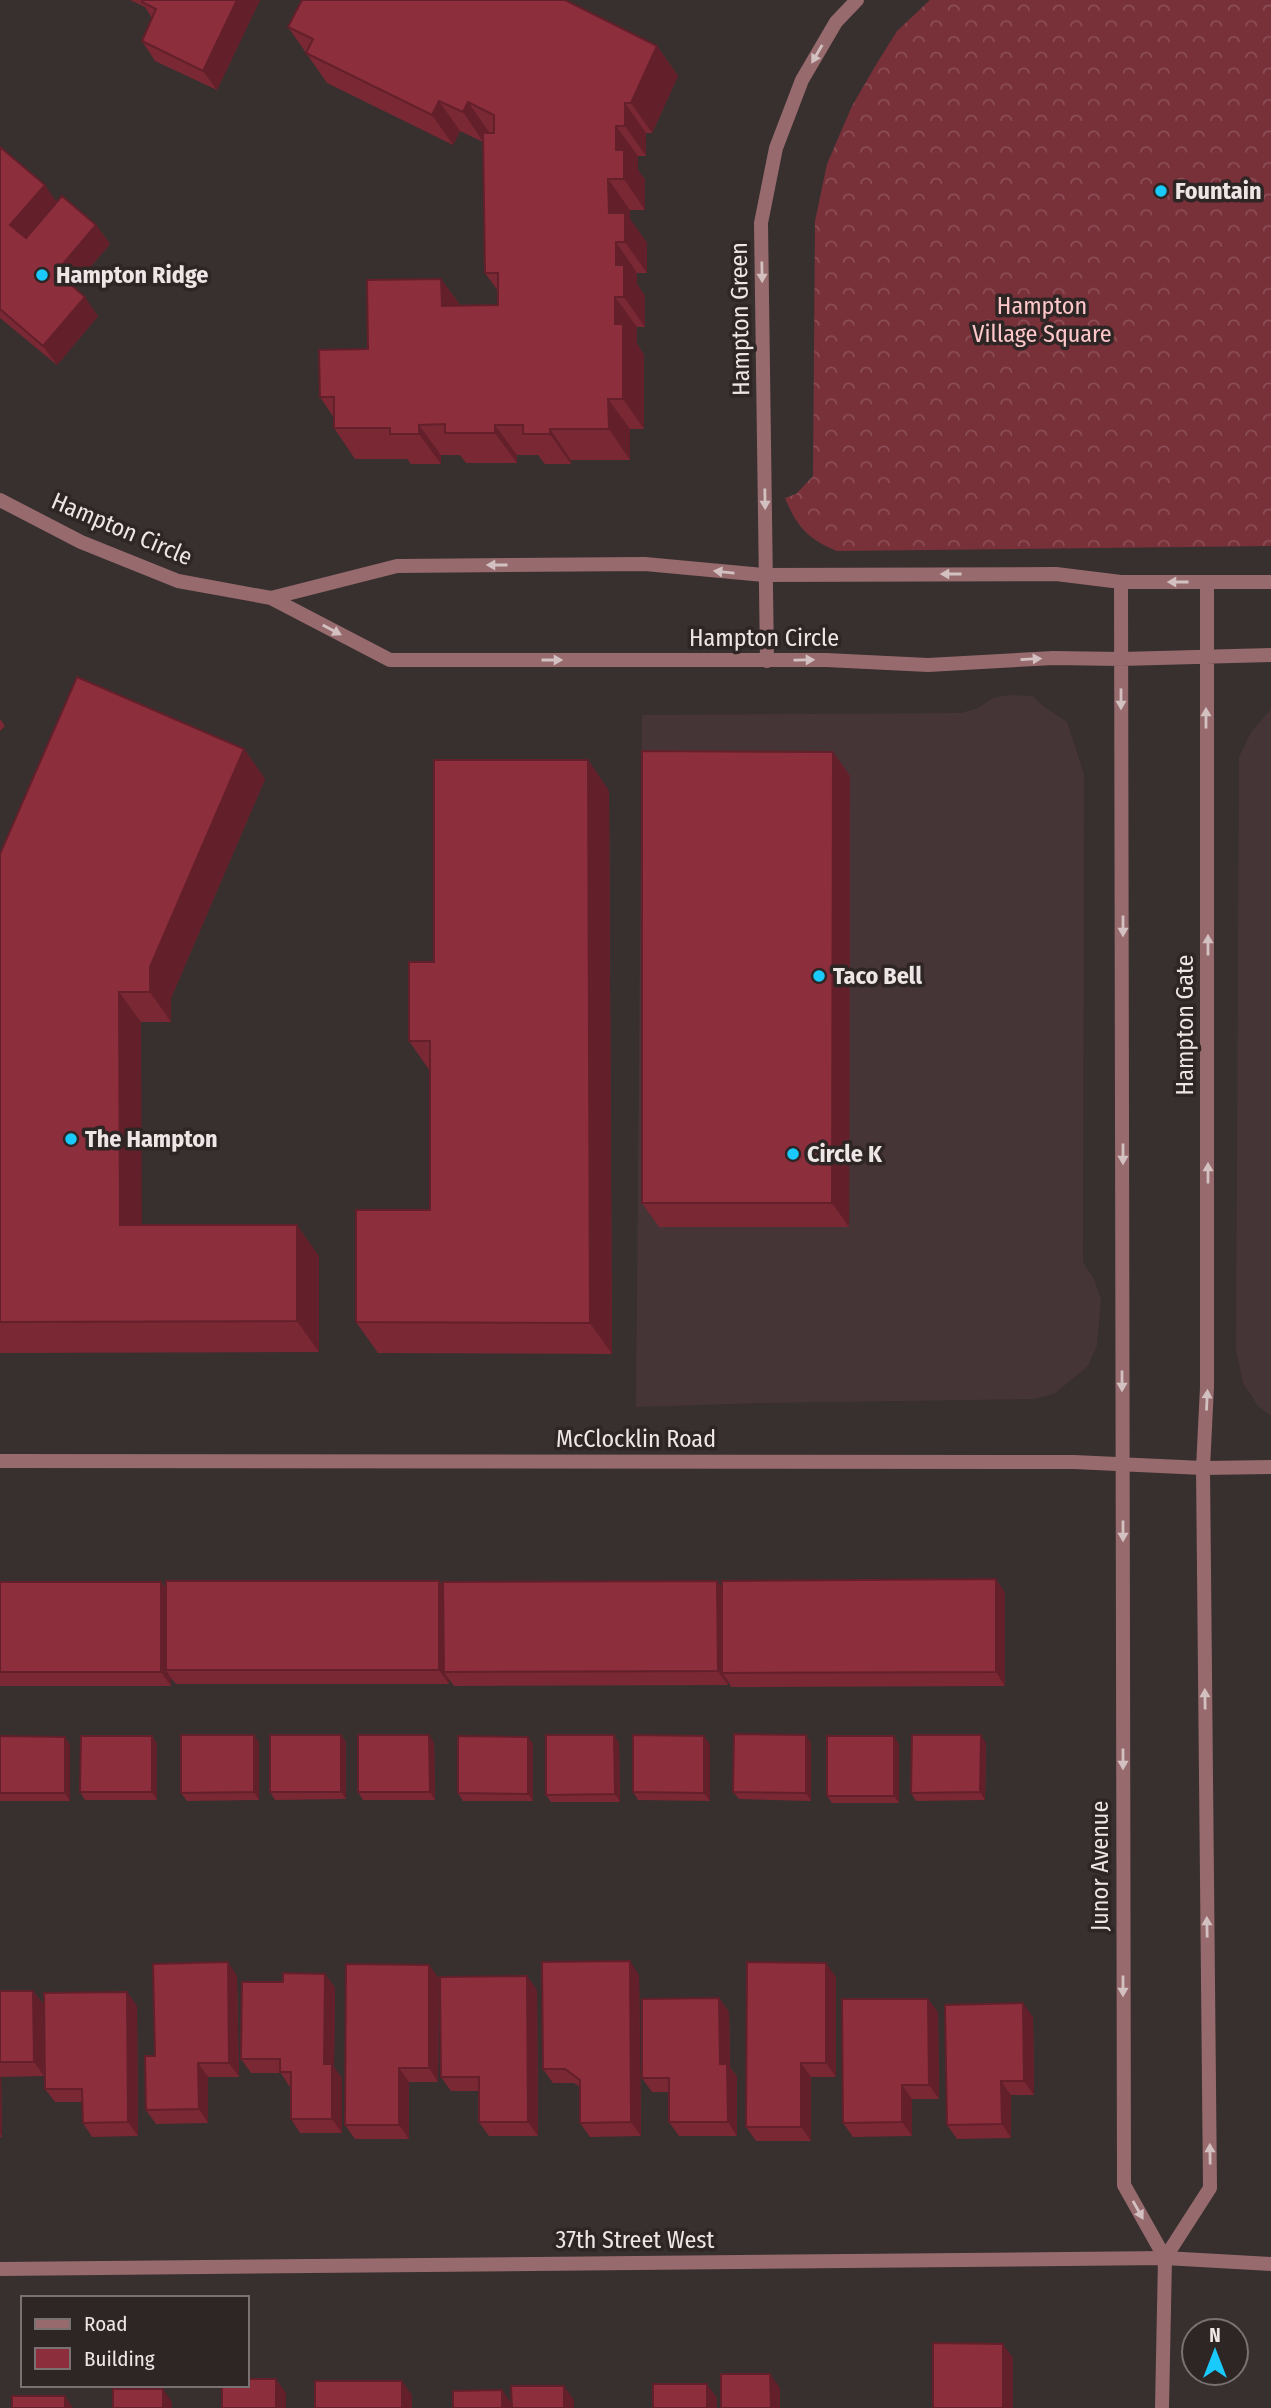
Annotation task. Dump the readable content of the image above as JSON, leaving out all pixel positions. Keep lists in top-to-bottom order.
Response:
{
  "streets": {
    "street": [
      "Hampton Green",
      "Hampton Circle",
      "Hampton Gate",
      "McClocklin Road",
      "Junor Avenue",
      "37th Street West"
    ]
  },
  "crossings": [
    ["Hampton Green", "Hampton Circle"],
    ["Hampton Circle", "Hampton Gate"],
    ["Hampton Gate", "McClocklin Road"],
    ["McClocklin Road", "Junor Avenue"],
    ["Junor Avenue", "37th Street West"]
  ],
  "one_way": ["Hampton Green"],
  "parks": ["Hampton Village Square"],
  "places": [
    "Fountain",
    "Hampton Ridge",
    "Taco Bell",
    "The Hampton",
    "Circle K"
  ],
  "legend": ["Road", "Building"],
  "north": "top"
}
